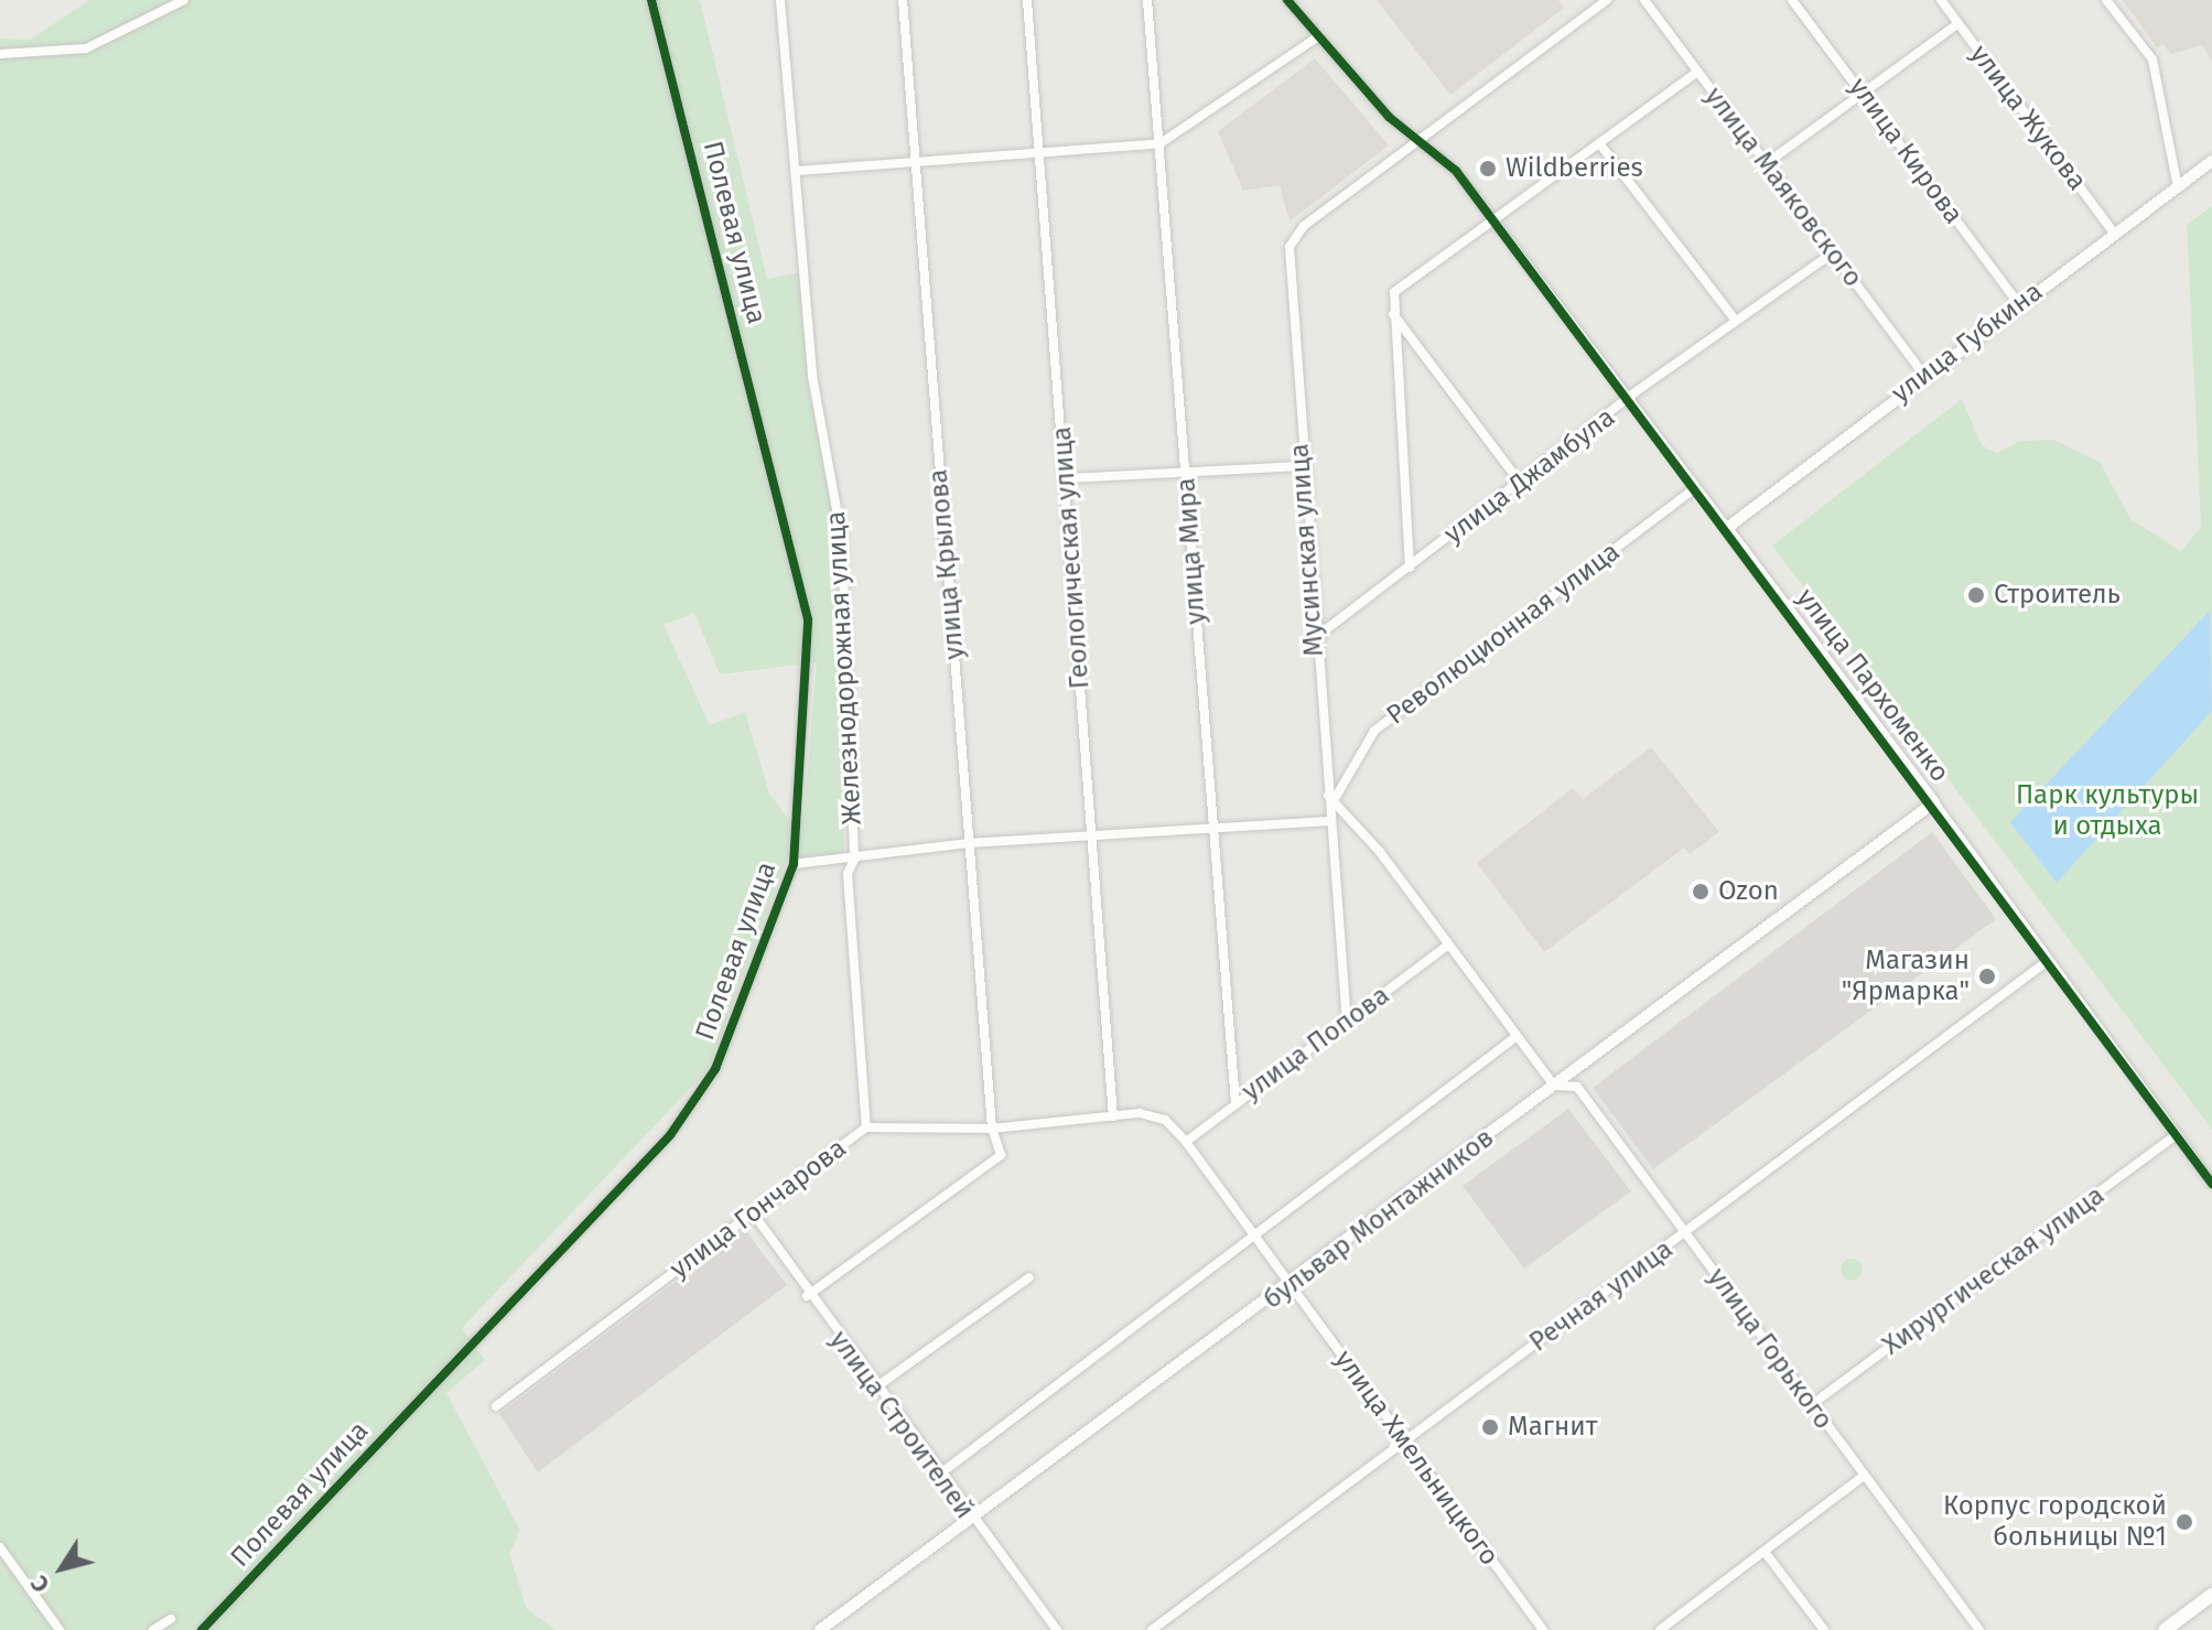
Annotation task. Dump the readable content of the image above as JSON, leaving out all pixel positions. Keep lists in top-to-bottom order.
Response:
{
  "streets": {
    "street": [
      "улица Жукова",
      "улица Кирова",
      "улица Маяковского",
      "Полевая улица",
      "улица Губкина",
      "улица Джамбула",
      "Мусинская улица",
      "улица Мира",
      "Геологическая улица",
      "улица Крылова",
      "Революционная улица",
      "Железнодорожная улица",
      "улица Пархоменко",
      "улица Попова",
      "улица Гончарова",
      "бульвар Монтажников",
      "Хирургическая улица",
      "Речная улица",
      "улица Горького",
      "улица Строителей",
      "улица Хмельницкого"
    ]
  },
  "crossings": [
    ["улица Жукова", "улица Губкина"],
    ["улица Кирова", "улица Губкина"],
    ["улица Маяковского", "улица Губкина"],
    ["улица Маяковского", "улица Джамбула"],
    ["улица Губкина", "улица Пархоменко"],
    ["улица Джамбула", "Мусинская улица"],
    ["улица Джамбула", "улица Пархоменко"],
    ["Мусинская улица", "Революционная улица"],
    ["Мусинская улица", "улица Пархоменко"],
    ["Мусинская улица", "улица Попова"],
    ["улица Мира", "улица Попова"],
    ["Геологическая улица", "улица Гончарова"],
    ["улица Крылова", "улица Гончарова"],
    ["улица Крылова", "улица Строителей"],
    ["Революционная улица", "улица Пархоменко"],
    ["Железнодорожная улица", "улица Гончарова"],
    ["улица Пархоменко", "бульвар Монтажников"],
    ["улица Пархоменко", "Хирургическая улица"],
    ["улица Пархоменко", "Речная улица"],
    ["улица Попова", "улица Гончарова"],
    ["улица Гончарова", "бульвар Монтажников"],
    ["улица Гончарова", "улица Строителей"],
    ["улица Гончарова", "улица Хмельницкого"],
    ["бульвар Монтажников", "улица Горького"],
    ["бульвар Монтажников", "улица Строителей"],
    ["бульвар Монтажников", "улица Хмельницкого"],
    ["Хирургическая улица", "улица Горького"],
    ["Речная улица", "улица Горького"],
    ["Речная улица", "улица Хмельницкого"]
  ],
  "parks": ["Парк культуры и отдыха"],
  "places": [
    "Wildberries",
    "Строитель",
    "Ozon",
    "Магазин \"Ярмарка\"",
    "Магнит",
    "Корпус городской больницы №1"
  ],
  "north": "bottom left"
}
